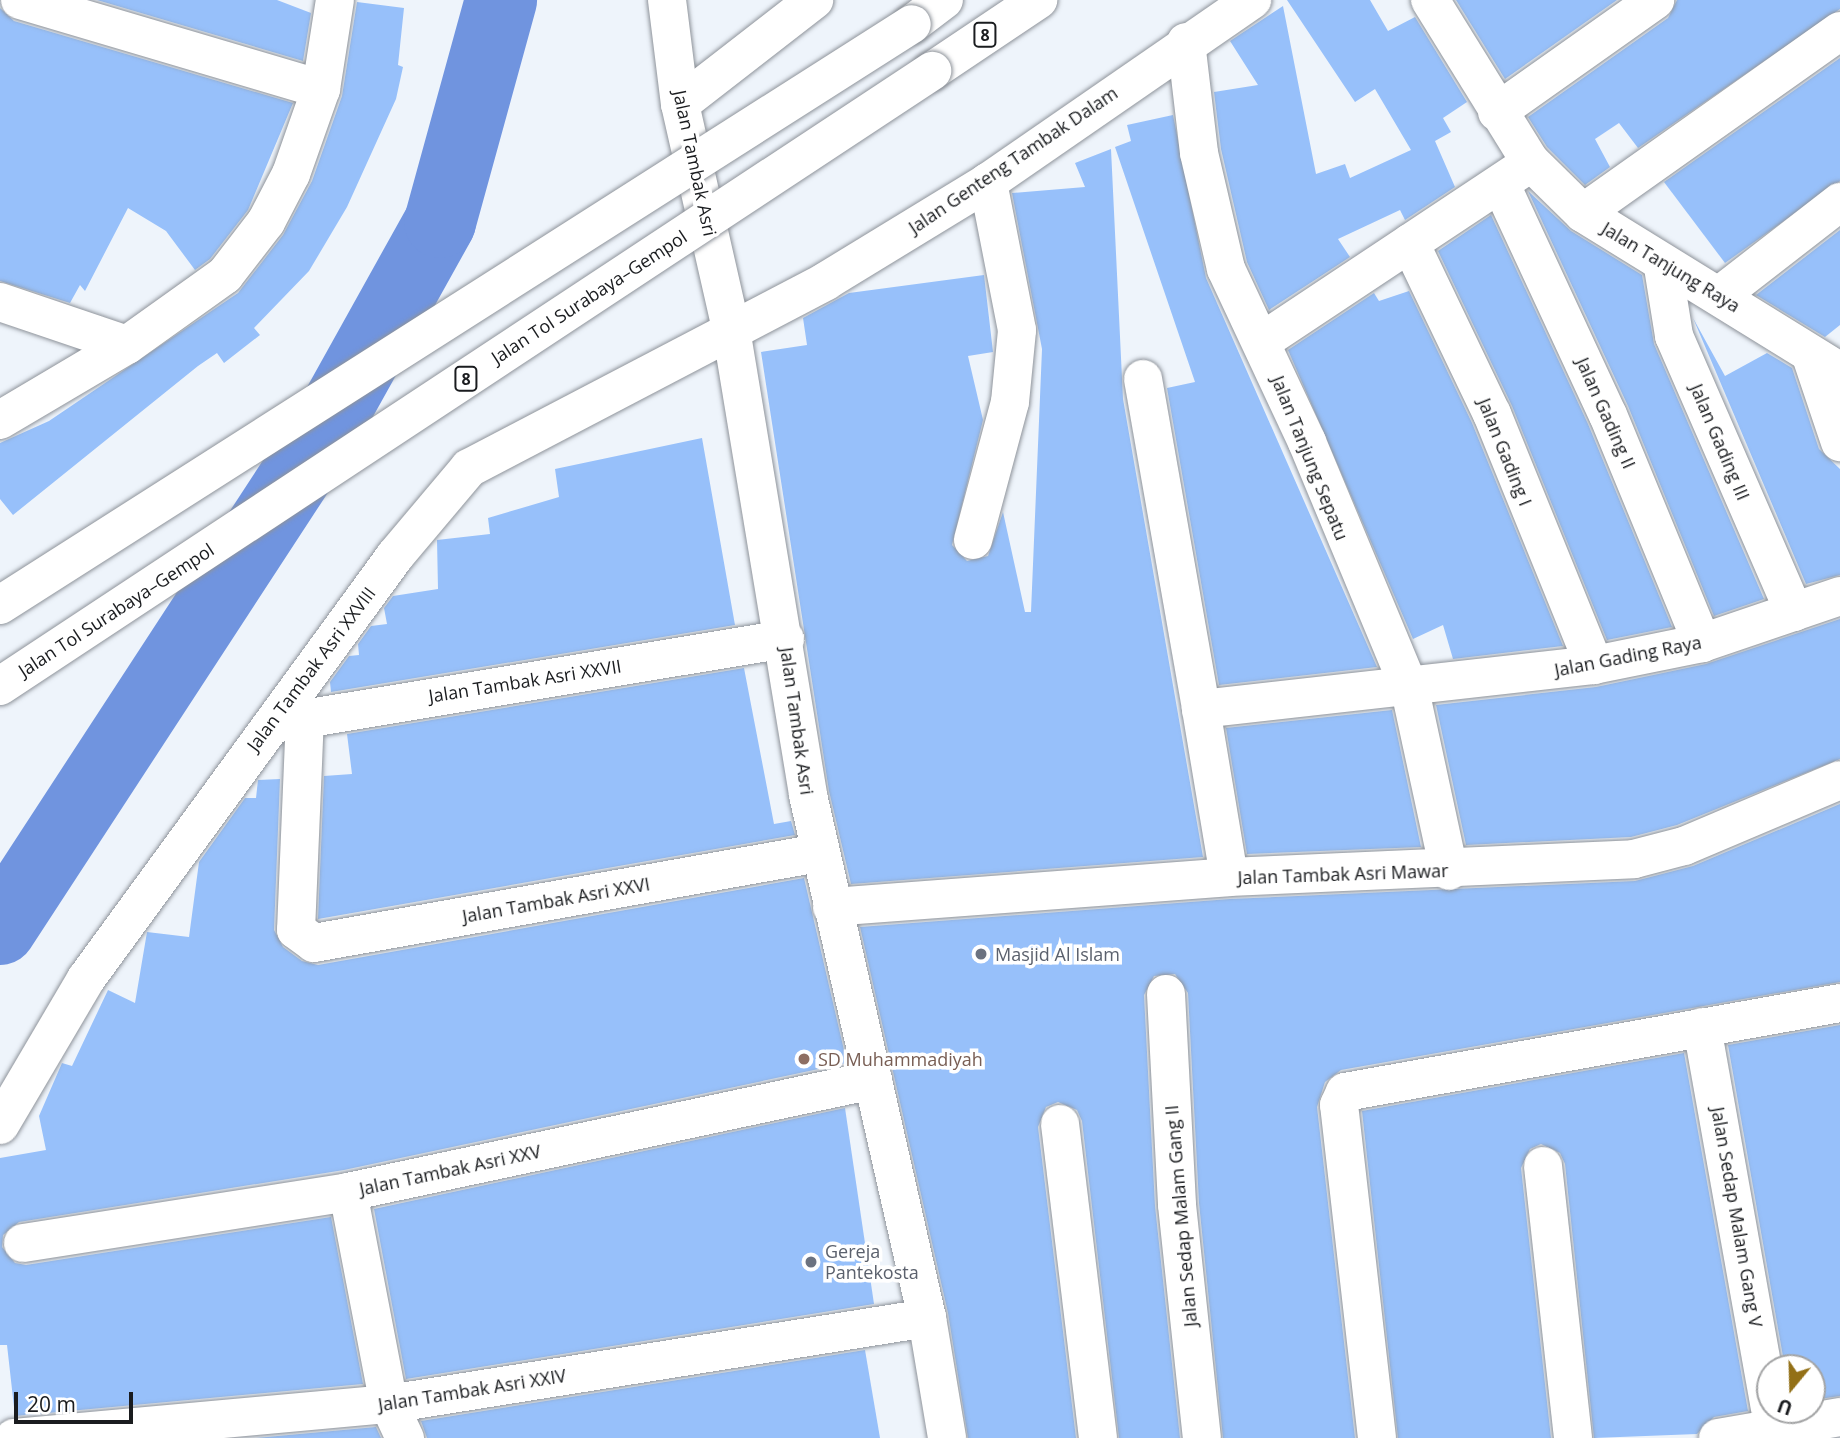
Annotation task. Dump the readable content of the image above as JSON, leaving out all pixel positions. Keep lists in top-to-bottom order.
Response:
{
  "streets": {
    "main road": [
      "8",
      "Jalan Genteng Tambak Dalam",
      "Jalan Tambak Asri",
      "Jalan Tanjung Raya",
      "Jalan Tol Surabaya–Gempol",
      "Jalan Gading II",
      "Jalan Gading III",
      "Jalan Gading I",
      "Jalan Tanjung Sepatu",
      "Jalan Gading Raya",
      "Jalan Tambak Asri XXVIII",
      "Jalan Tambak Asri XXVII",
      "Jalan Tambak Asri Mawar",
      "Jalan Tambak Asri XXVI",
      "Jalan Tambak Asri XXV",
      "Jalan Sedap Malam Gang II",
      "Jalan Sedap Malam Gang V",
      "Jalan Tambak Asri XXIV"
    ]
  },
  "crossings": [
    ["Jalan Genteng Tambak Dalam", "Jalan Tambak Asri"],
    ["Jalan Genteng Tambak Dalam", "Jalan Tanjung Sepatu"],
    ["Jalan Genteng Tambak Dalam", "Jalan Tambak Asri XXVIII"],
    ["Jalan Tambak Asri", "Jalan Tambak Asri XXVIII"],
    ["Jalan Tambak Asri", "Jalan Tambak Asri XXVII"],
    ["Jalan Tambak Asri", "Jalan Tambak Asri Mawar"],
    ["Jalan Tambak Asri", "Jalan Tambak Asri XXVI"],
    ["Jalan Tambak Asri", "Jalan Tambak Asri XXV"],
    ["Jalan Tambak Asri", "Jalan Tambak Asri XXIV"],
    ["Jalan Tanjung Raya", "Jalan Gading III"],
    ["Jalan Gading II", "Jalan Gading Raya"],
    ["Jalan Gading III", "Jalan Gading Raya"],
    ["Jalan Gading I", "Jalan Gading Raya"],
    ["Jalan Tanjung Sepatu", "Jalan Gading Raya"],
    ["Jalan Tanjung Sepatu", "Jalan Tambak Asri Mawar"],
    ["Jalan Tambak Asri XXVIII", "Jalan Tambak Asri XXVII"],
    ["Jalan Tambak Asri XXVII", "Jalan Tambak Asri XXVI"]
  ],
  "places": ["Masjid Al Islam", "SD Muhammadiyah", "Gereja Pantekosta"],
  "scale_bar": "20 m",
  "north": "bottom"
}
